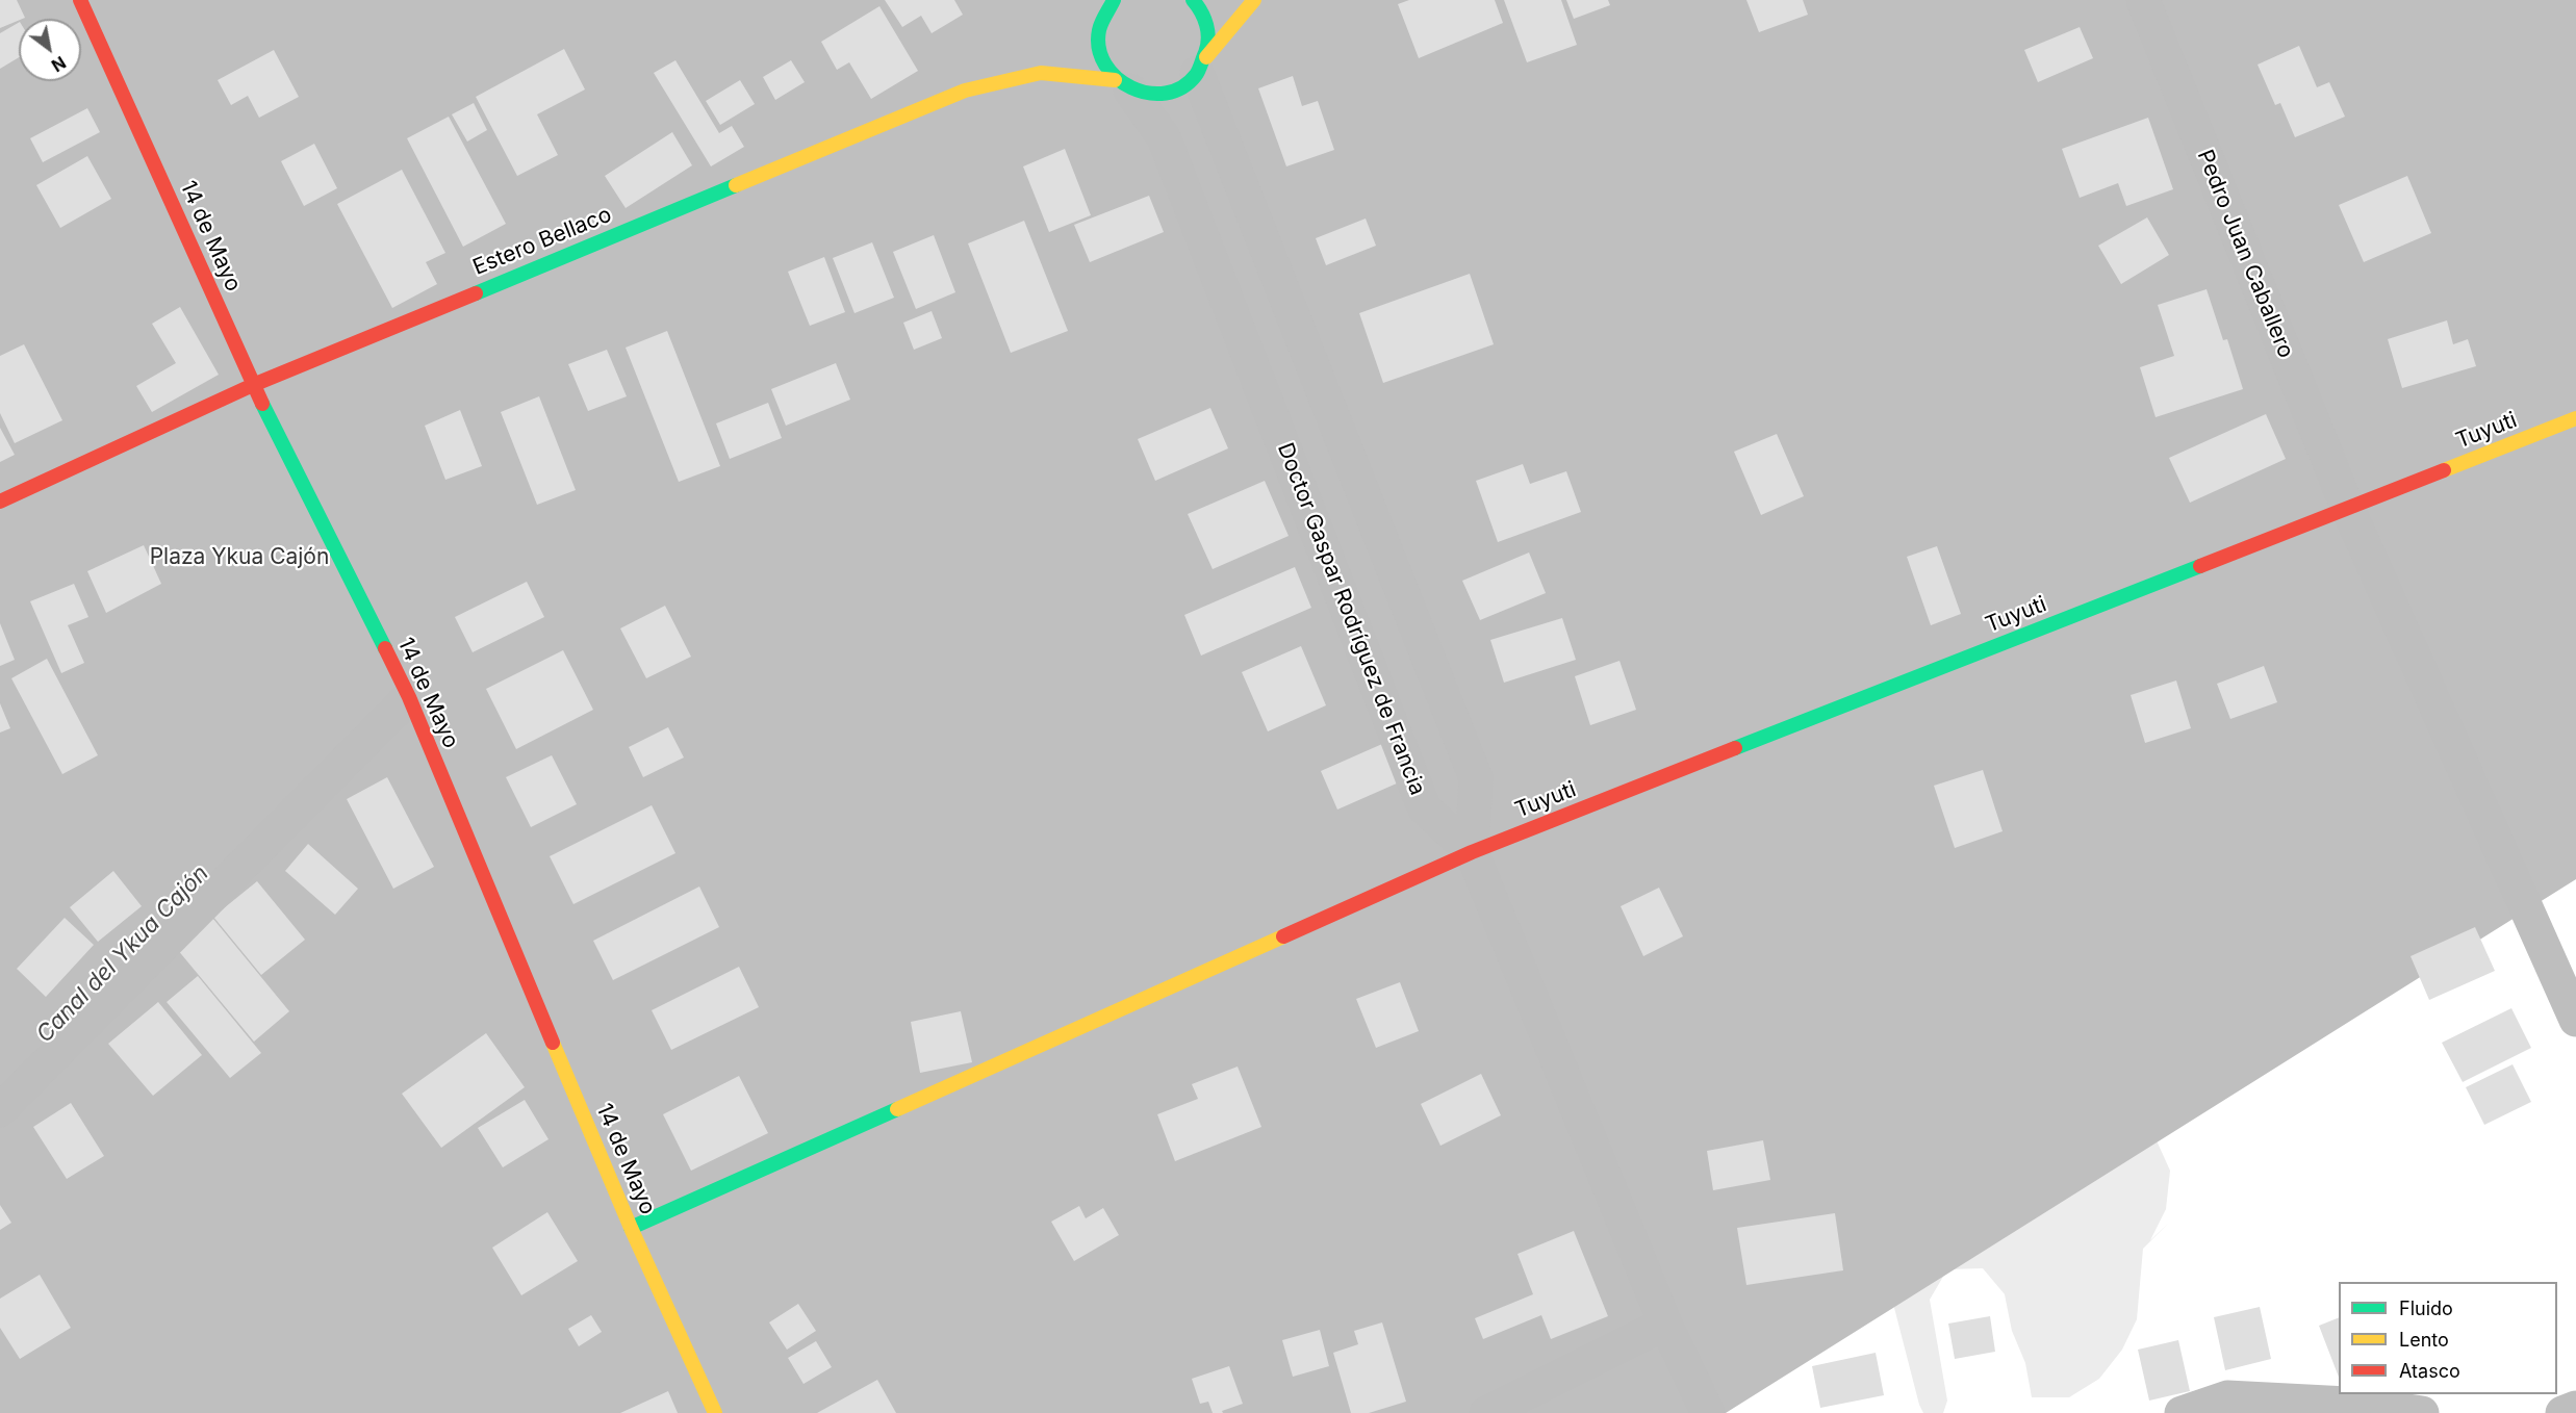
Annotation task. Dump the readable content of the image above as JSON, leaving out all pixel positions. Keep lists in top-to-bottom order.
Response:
{
  "streets": {
    "street": [
      "14 de Mayo",
      "Estero Bellaco",
      "Pedro Juan Caballero",
      "Tuyuti",
      "Doctor Gaspar Rodríguez de Francia"
    ]
  },
  "crossings": [
    ["14 de Mayo", "Estero Bellaco"],
    ["14 de Mayo", "Tuyuti"],
    ["Estero Bellaco", "Doctor Gaspar Rodríguez de Francia"],
    ["Pedro Juan Caballero", "Tuyuti"],
    ["Tuyuti", "Doctor Gaspar Rodríguez de Francia"]
  ],
  "water": ["Canal del Ykua Cajón"],
  "parks": ["Plaza Ykua Cajón"],
  "legend": ["Fluido", "Lento", "Atasco"],
  "north": "bottom right"
}
